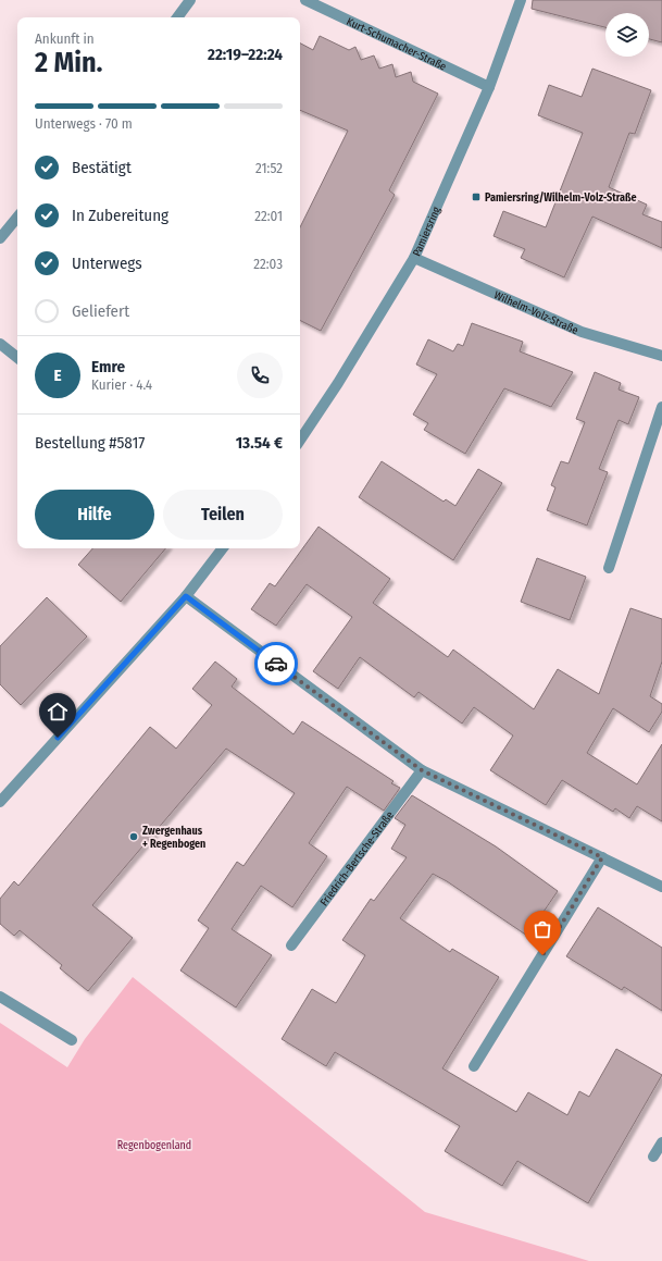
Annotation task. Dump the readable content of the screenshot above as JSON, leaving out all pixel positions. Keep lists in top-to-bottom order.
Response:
{
  "streets": {
    "street": [
      "Kurt-Schumacher-Straße",
      "Pamiersring",
      "Wilhelm-Volz-Straße",
      "Friedrich-Bertsche-Straße"
    ]
  },
  "crossings": [
    ["Kurt-Schumacher-Straße", "Pamiersring"],
    ["Pamiersring", "Wilhelm-Volz-Straße"]
  ],
  "parks": ["Regenbogenland"],
  "places": {
    "transit": ["Pamiersring/Wilhelm-Volz-Straße"],
    "other": ["Zwergenhaus + Regenbogen"]
  },
  "page": {
    "heading": ["2 Min.", "Ankunft in", "22:19–22:24"],
    "panel": [
      "Emre",
      "Kurier · 4.4",
      "Bestellung #5817",
      "13.54 €"
    ],
    "bar": "Unterwegs · 70 m",
    "list": [
      ["Bestätigt", "21:52"],
      ["In Zubereitung", "22:01"],
      ["Unterwegs", "22:03"],
      "Geliefert"
    ],
    "round": "E",
    "buttons": ["Hilfe", "Teilen"]
  }
}
